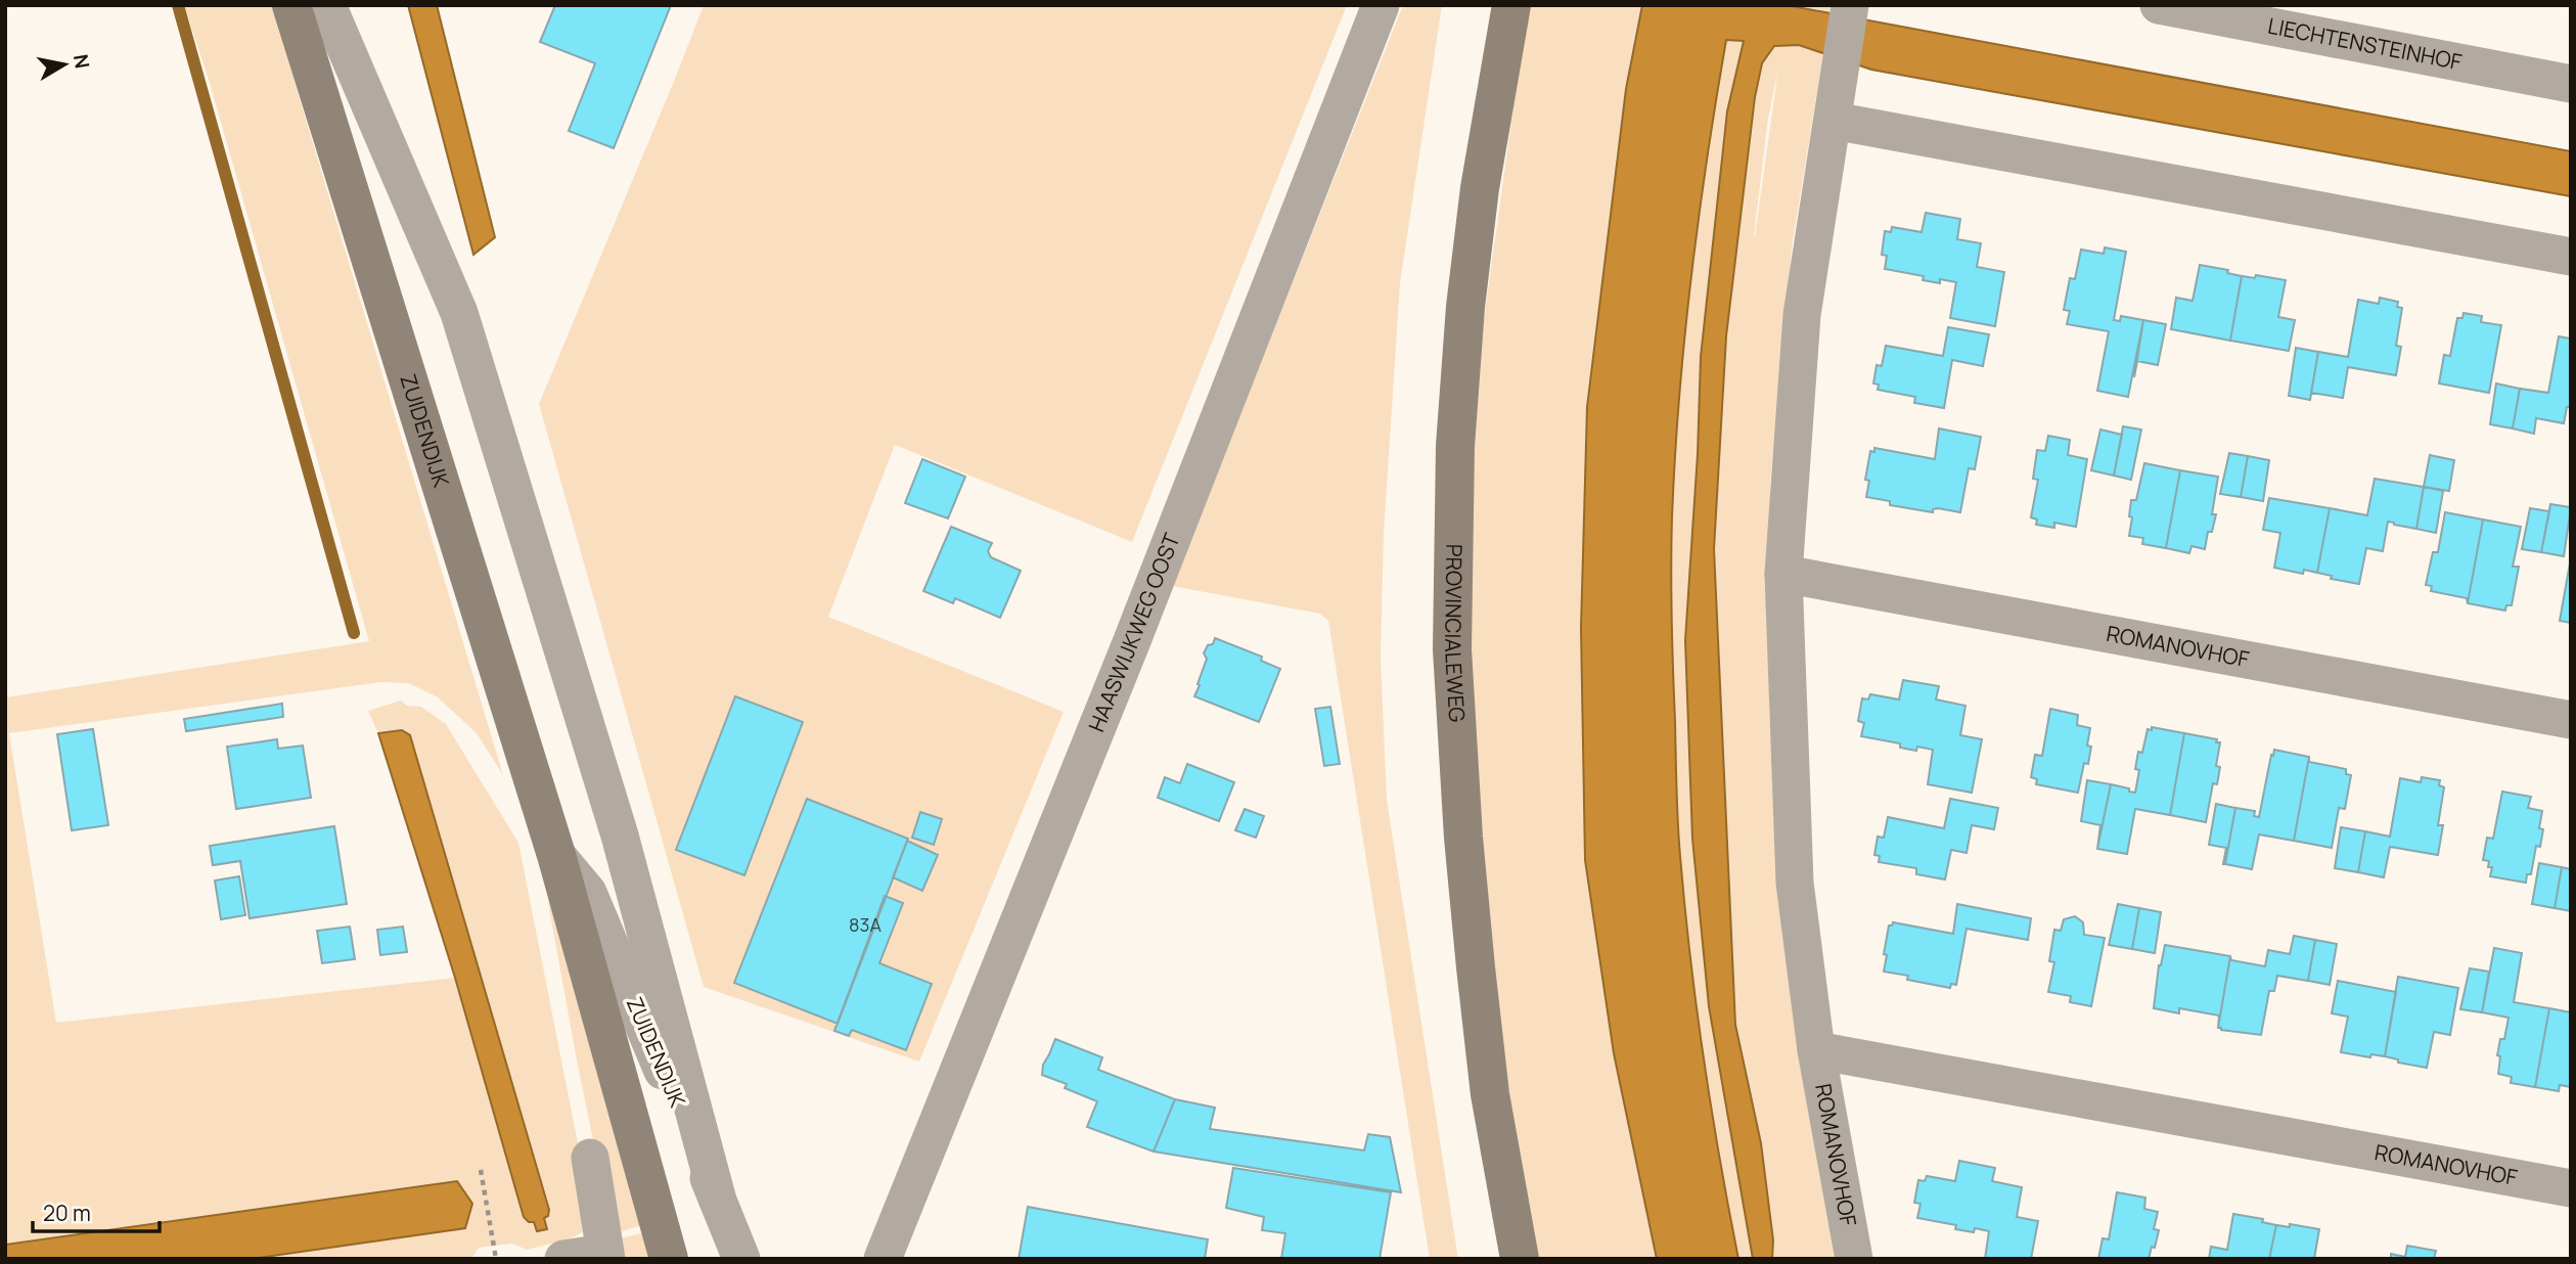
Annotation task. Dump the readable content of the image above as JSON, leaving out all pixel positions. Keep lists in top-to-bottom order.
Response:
{
  "streets": {
    "street": [
      "LIECHTENSTEINHOF",
      "ZUIDENDIJK",
      "PROVINCIALEWEG",
      "HAASWIJKWEG OOST",
      "ROMANOVHOF"
    ]
  },
  "house_numbers": ["83A"],
  "scale_bar": "20 m",
  "north": "right"
}
